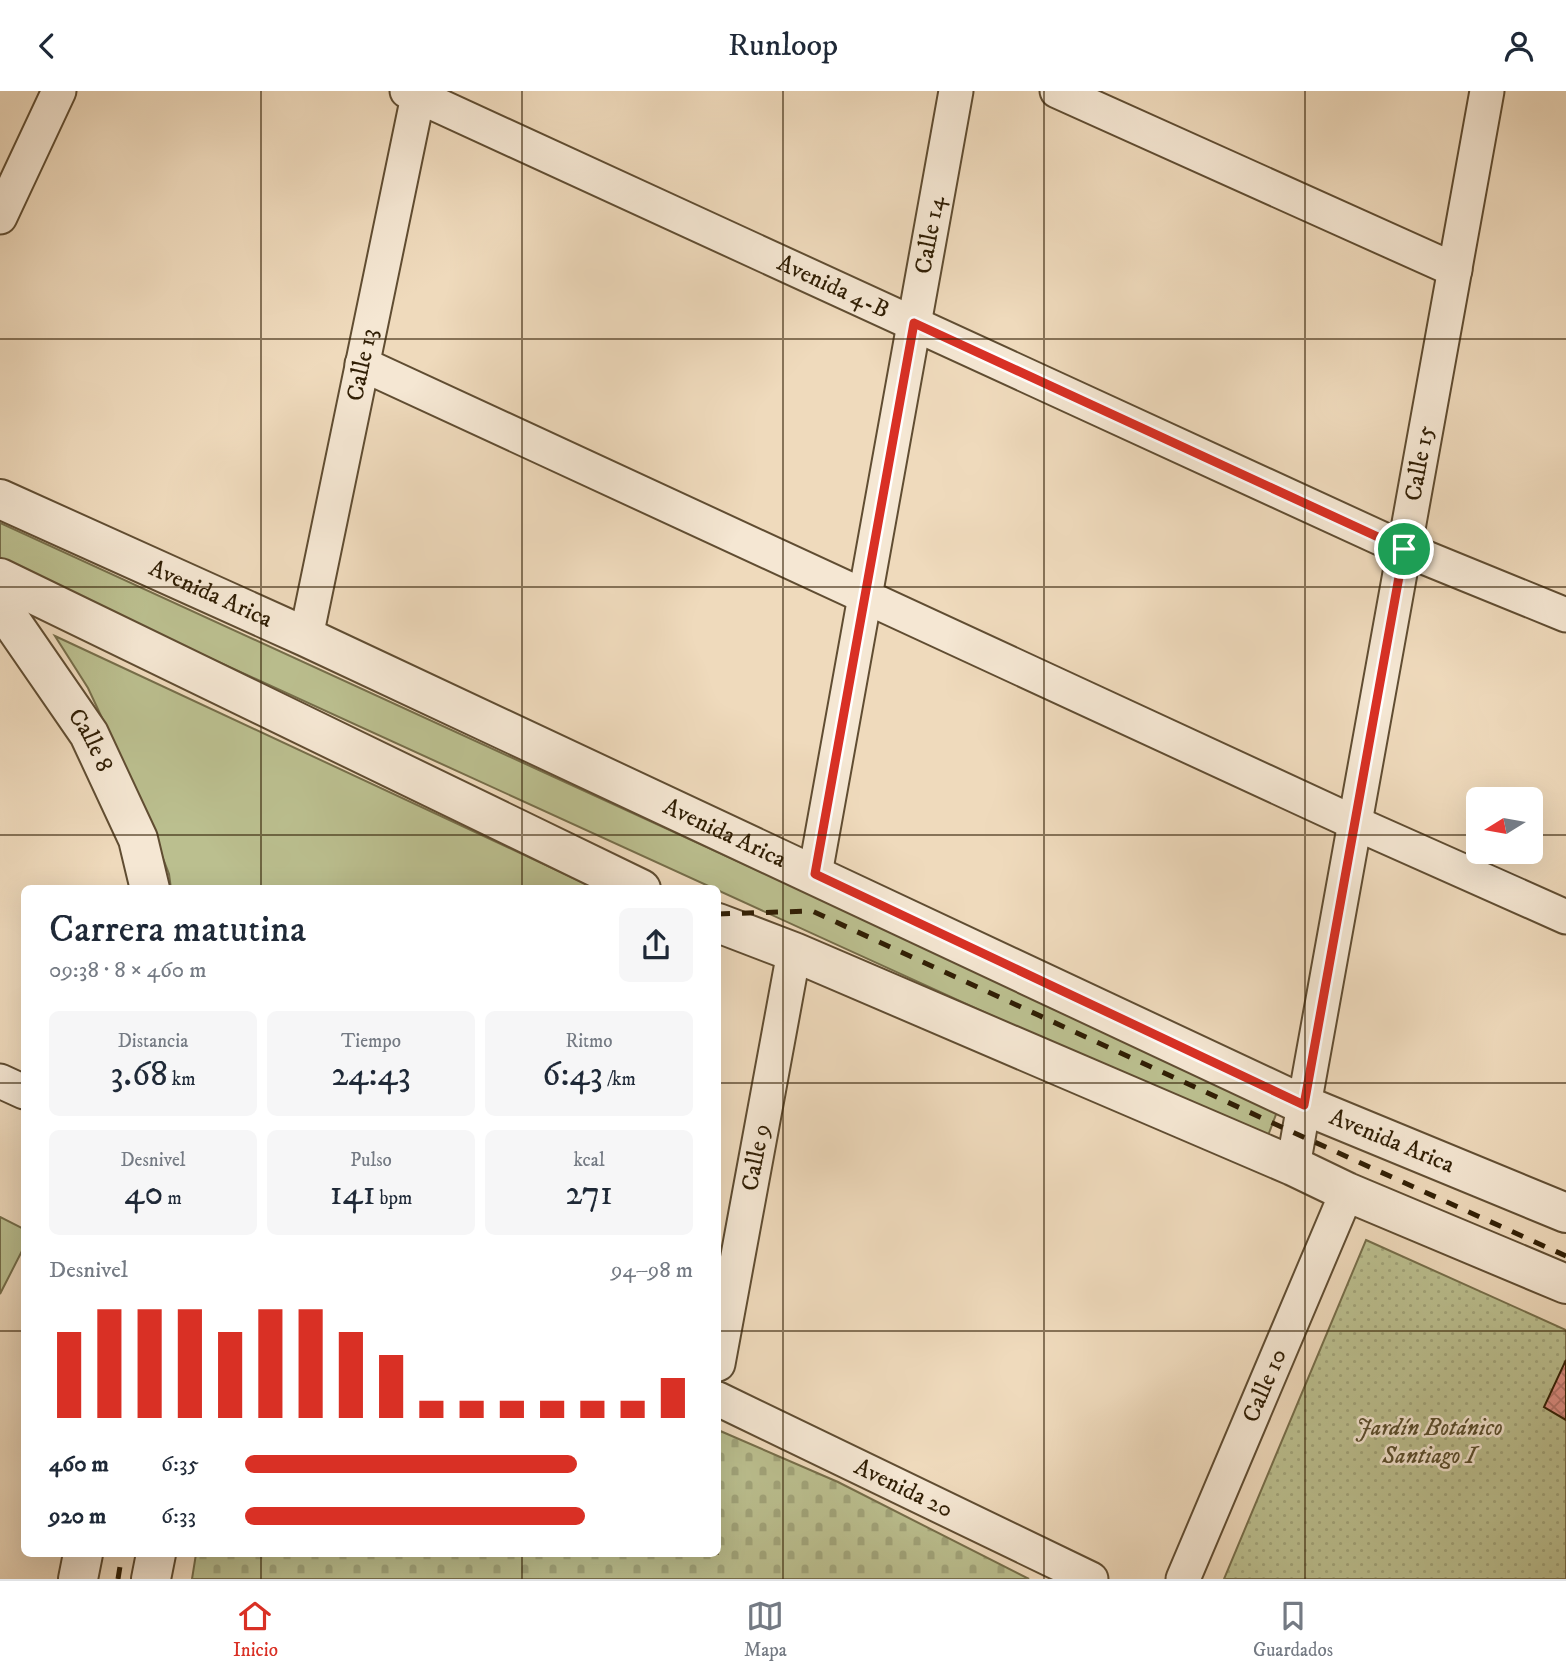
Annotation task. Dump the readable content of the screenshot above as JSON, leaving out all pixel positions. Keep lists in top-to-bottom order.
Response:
{
  "streets": {
    "street": [
      "Calle 14",
      "Avenida 4-B",
      "Calle 13",
      "Calle 15",
      "Avenida Arica",
      "Calle 8",
      "Calle 9",
      "Calle 10",
      "Avenida 20"
    ]
  },
  "crossings": [
    ["Calle 14", "Avenida 4-B"],
    ["Calle 14", "Avenida Arica"],
    ["Avenida 4-B", "Calle 13"],
    ["Avenida 4-B", "Calle 15"],
    ["Calle 13", "Avenida Arica"],
    ["Calle 15", "Avenida Arica"]
  ],
  "parks": ["Jardín Botánico Santiago I"],
  "north": "left",
  "page": {
    "header": "Runloop",
    "heading": ["Carrera matutina", "09:38 · 8 × 460 m"],
    "stats": [
      ["Distancia", "3.68 km"],
      ["Tiempo", "24:43"],
      ["Ritmo", "6:43 /km"],
      ["Desnivel", "40 m"],
      ["Pulso", "141 bpm"],
      ["kcal", "271"]
    ],
    "chart": ["Desnivel", "94–98 m"],
    "list": [
      {
        "name": "460 m",
        "note": "6:35"
      },
      {
        "name": "920 m",
        "note": "6:33"
      }
    ],
    "tabs": ["Inicio", "Mapa", "Guardados"]
  }
}
